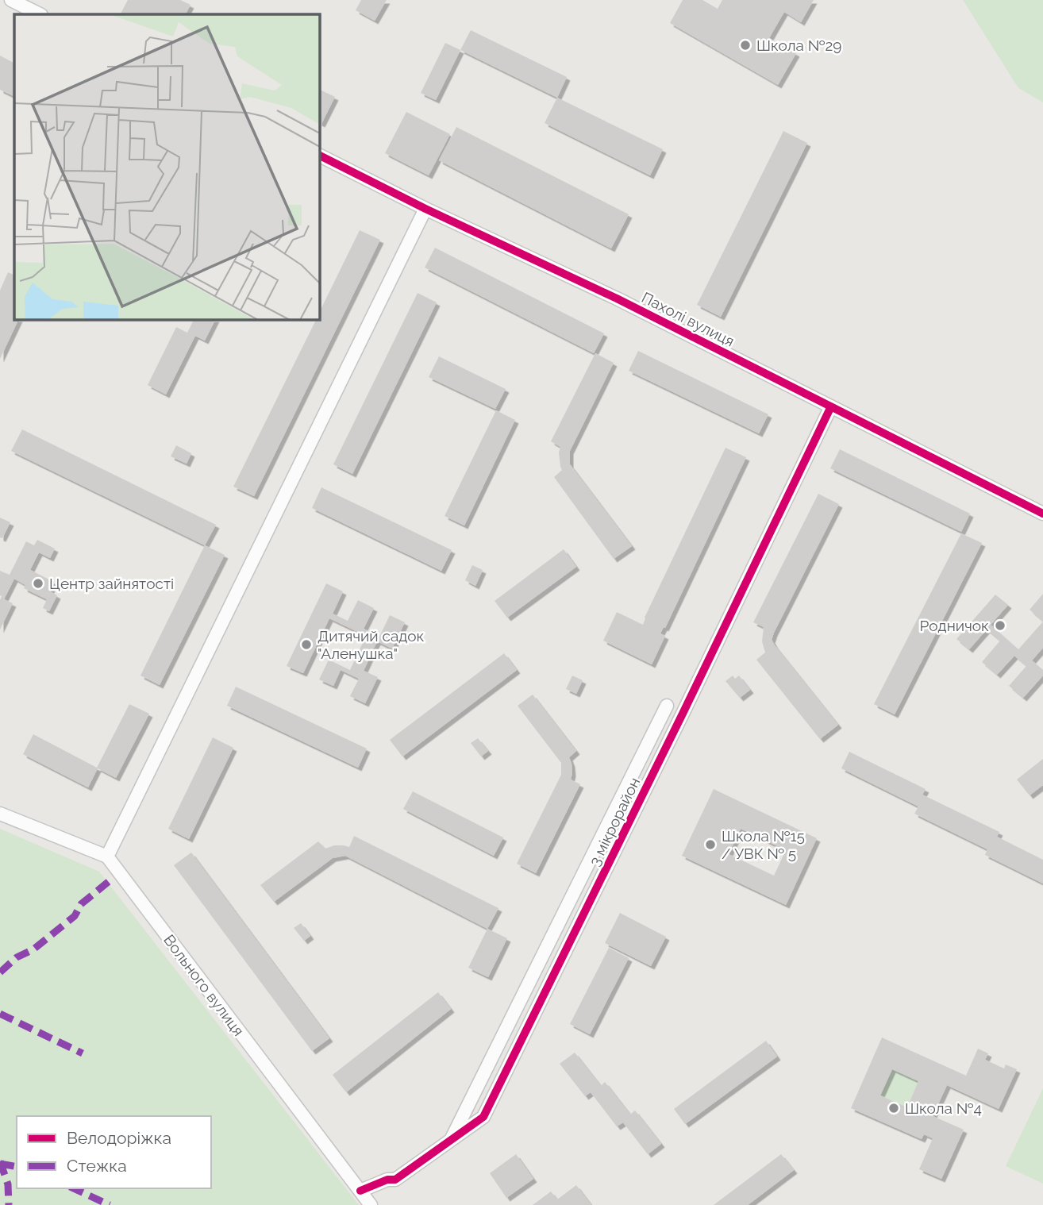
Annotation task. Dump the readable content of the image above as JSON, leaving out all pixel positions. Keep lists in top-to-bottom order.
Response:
{
  "streets": {
    "street": ["Пахолі вулиця", "3 мікрорайон", "Вольного вулиця"]
  },
  "crossings": [
    ["Пахолі вулиця", "3 мікрорайон"],
    ["3 мікрорайон", "Вольного вулиця"]
  ],
  "places": [
    "Школа №29",
    "Центр зайнятості",
    "Родничок",
    "Дитячий садок \"Аленушка\"",
    "Школа №15 / УВК № 5",
    "Школа №4"
  ],
  "legend": ["Велодоріжка", "Стежка"]
}
